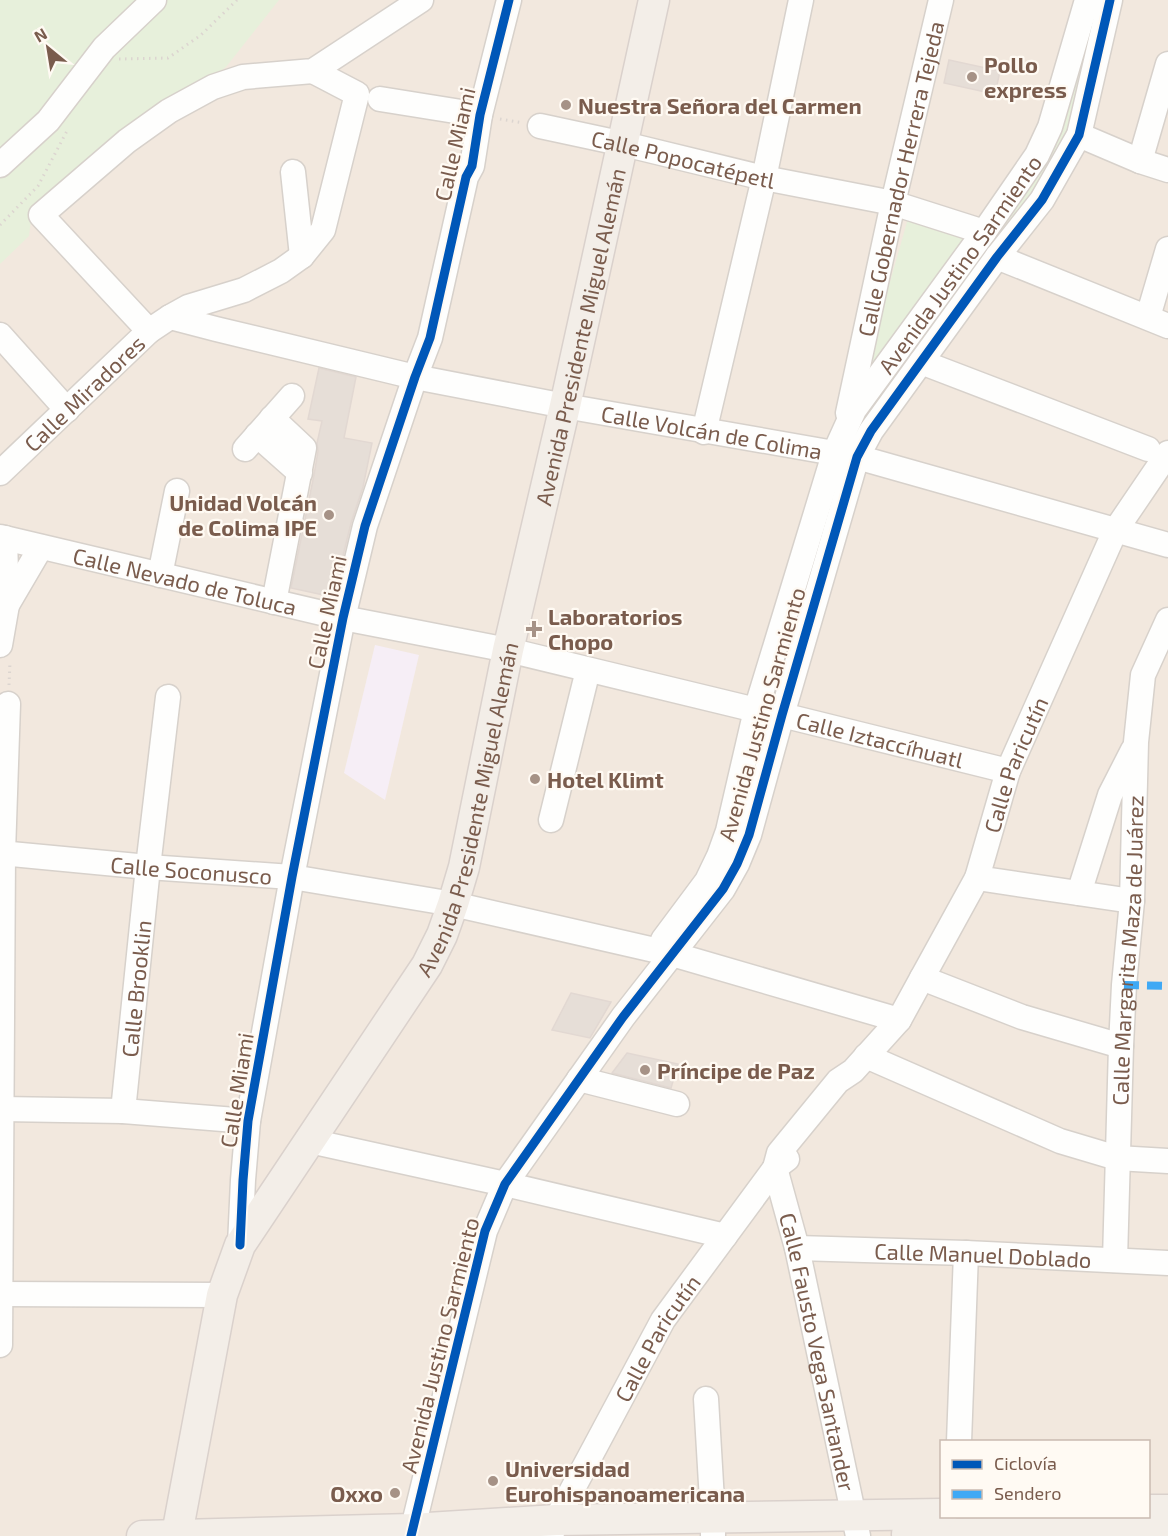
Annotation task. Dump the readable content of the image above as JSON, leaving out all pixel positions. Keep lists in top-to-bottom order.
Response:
{
  "streets": {
    "main road": ["Avenida Presidente Miguel Alemán"],
    "street": [
      "Calle Miami",
      "Calle Popocatépetl",
      "Calle Gobernador Herrera Tejeda",
      "Avenida Justino Sarmiento",
      "Calle Miradores",
      "Calle Volcán de Colima",
      "Calle Nevado de Toluca",
      "Calle Iztaccíhuatl",
      "Calle Paricutín",
      "Calle Soconusco",
      "Calle Margarita Maza de Juárez",
      "Calle Brooklin",
      "Calle Manuel Doblado",
      "Calle Fausto Vega Santander"
    ]
  },
  "crossings": [
    ["Calle Miami", "Avenida Presidente Miguel Alemán"],
    ["Calle Miami", "Calle Volcán de Colima"],
    ["Calle Miami", "Calle Nevado de Toluca"],
    ["Calle Miami", "Calle Soconusco"],
    ["Calle Popocatépetl", "Calle Gobernador Herrera Tejeda"],
    ["Calle Popocatépetl", "Avenida Justino Sarmiento"],
    ["Calle Popocatépetl", "Avenida Presidente Miguel Alemán"],
    ["Calle Gobernador Herrera Tejeda", "Avenida Justino Sarmiento"],
    ["Avenida Justino Sarmiento", "Calle Volcán de Colima"],
    ["Avenida Justino Sarmiento", "Calle Iztaccíhuatl"],
    ["Avenida Justino Sarmiento", "Calle Soconusco"],
    ["Avenida Presidente Miguel Alemán", "Calle Volcán de Colima"],
    ["Avenida Presidente Miguel Alemán", "Calle Nevado de Toluca"],
    ["Avenida Presidente Miguel Alemán", "Calle Iztaccíhuatl"],
    ["Avenida Presidente Miguel Alemán", "Calle Soconusco"],
    ["Calle Miradores", "Calle Volcán de Colima"],
    ["Calle Volcán de Colima", "Calle Paricutín"],
    ["Calle Nevado de Toluca", "Calle Iztaccíhuatl"],
    ["Calle Iztaccíhuatl", "Calle Paricutín"],
    ["Calle Paricutín", "Calle Soconusco"],
    ["Calle Paricutín", "Calle Fausto Vega Santander"],
    ["Calle Soconusco", "Calle Brooklin"],
    ["Calle Margarita Maza de Juárez", "Calle Manuel Doblado"],
    ["Calle Manuel Doblado", "Calle Fausto Vega Santander"]
  ],
  "places": {
    "other": [
      "Pollo express",
      "Nuestra Señora del Carmen",
      "Unidad Volcán de Colima IPE",
      "Hotel Klimt",
      "Príncipe de Paz",
      "Universidad Eurohispanoamericana",
      "Oxxo"
    ],
    "health": ["Laboratorios Chopo"]
  },
  "legend": ["Ciclovía", "Sendero"],
  "north": "top left"
}
